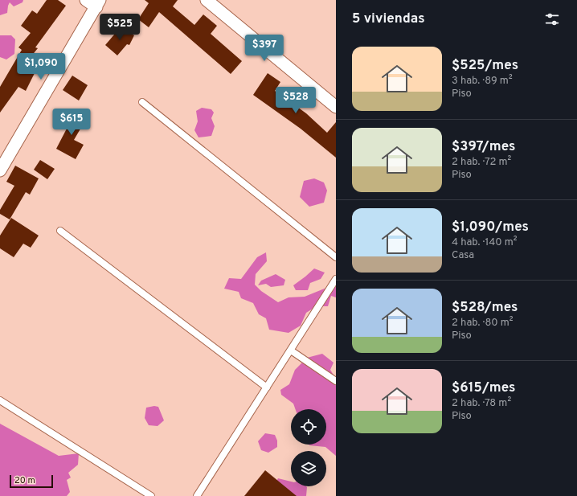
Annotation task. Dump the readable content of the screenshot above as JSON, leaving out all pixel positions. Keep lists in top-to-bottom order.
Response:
{
  "scale_bar": "20 m",
  "page": {
    "heading": "5 viviendas",
    "price": [
      "$525",
      "$397",
      "$1,090",
      "$528",
      "$615"
    ],
    "list": [
      {
        "name": "$525/mes",
        "note": "3 hab. · 89 m² · Piso"
      },
      {
        "name": "$397/mes",
        "note": "2 hab. · 72 m² · Piso"
      },
      {
        "name": "$1,090/mes",
        "note": "4 hab. · 140 m² · Casa"
      },
      {
        "name": "$528/mes",
        "note": "2 hab. · 80 m² · Piso"
      },
      {
        "name": "$615/mes",
        "note": "2 hab. · 78 m² · Piso"
      }
    ],
    "scale": "20 m"
  }
}
